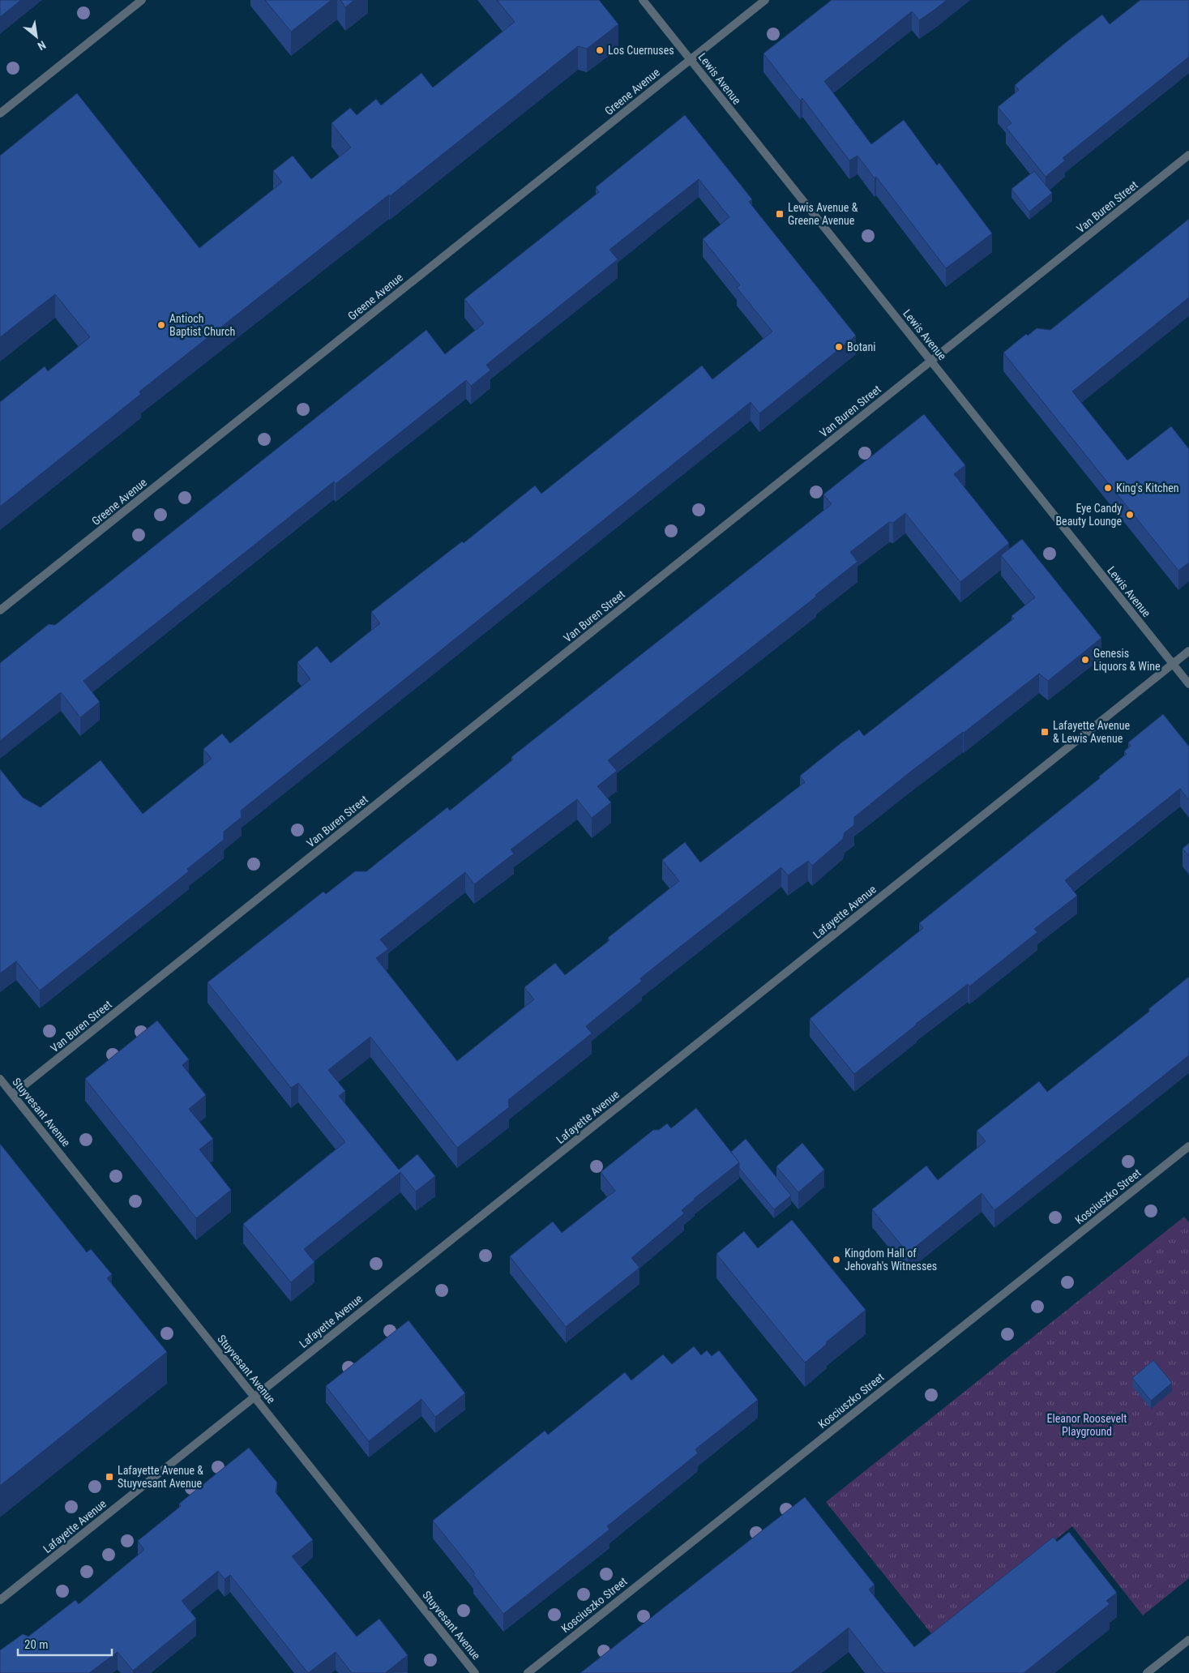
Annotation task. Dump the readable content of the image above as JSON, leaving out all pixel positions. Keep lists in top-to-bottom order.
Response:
{
  "streets": {
    "street": [
      "Lewis Avenue",
      "Greene Avenue",
      "Van Buren Street",
      "Lafayette Avenue",
      "Stuyvesant Avenue",
      "Kosciuszko Street"
    ]
  },
  "crossings": [
    ["Lewis Avenue", "Greene Avenue"],
    ["Lewis Avenue", "Van Buren Street"],
    ["Lewis Avenue", "Lafayette Avenue"],
    ["Van Buren Street", "Stuyvesant Avenue"],
    ["Lafayette Avenue", "Stuyvesant Avenue"]
  ],
  "parks": ["Eleanor Roosevelt Playground"],
  "places": {
    "other": [
      "Los Cuernuses",
      "Antioch Baptist Church",
      "Botani",
      "King's Kitchen",
      "Eye Candy Beauty Lounge",
      "Genesis Liquors & Wine",
      "Kingdom Hall of Jehovah's Witnesses"
    ],
    "transit": ["Lewis Avenue & Greene Avenue", "Lafayette Avenue & Lewis Avenue", "Lafayette Avenue & Stuyvesant Avenue"]
  },
  "scale_bar": "20 m",
  "north": "bottom right"
}
